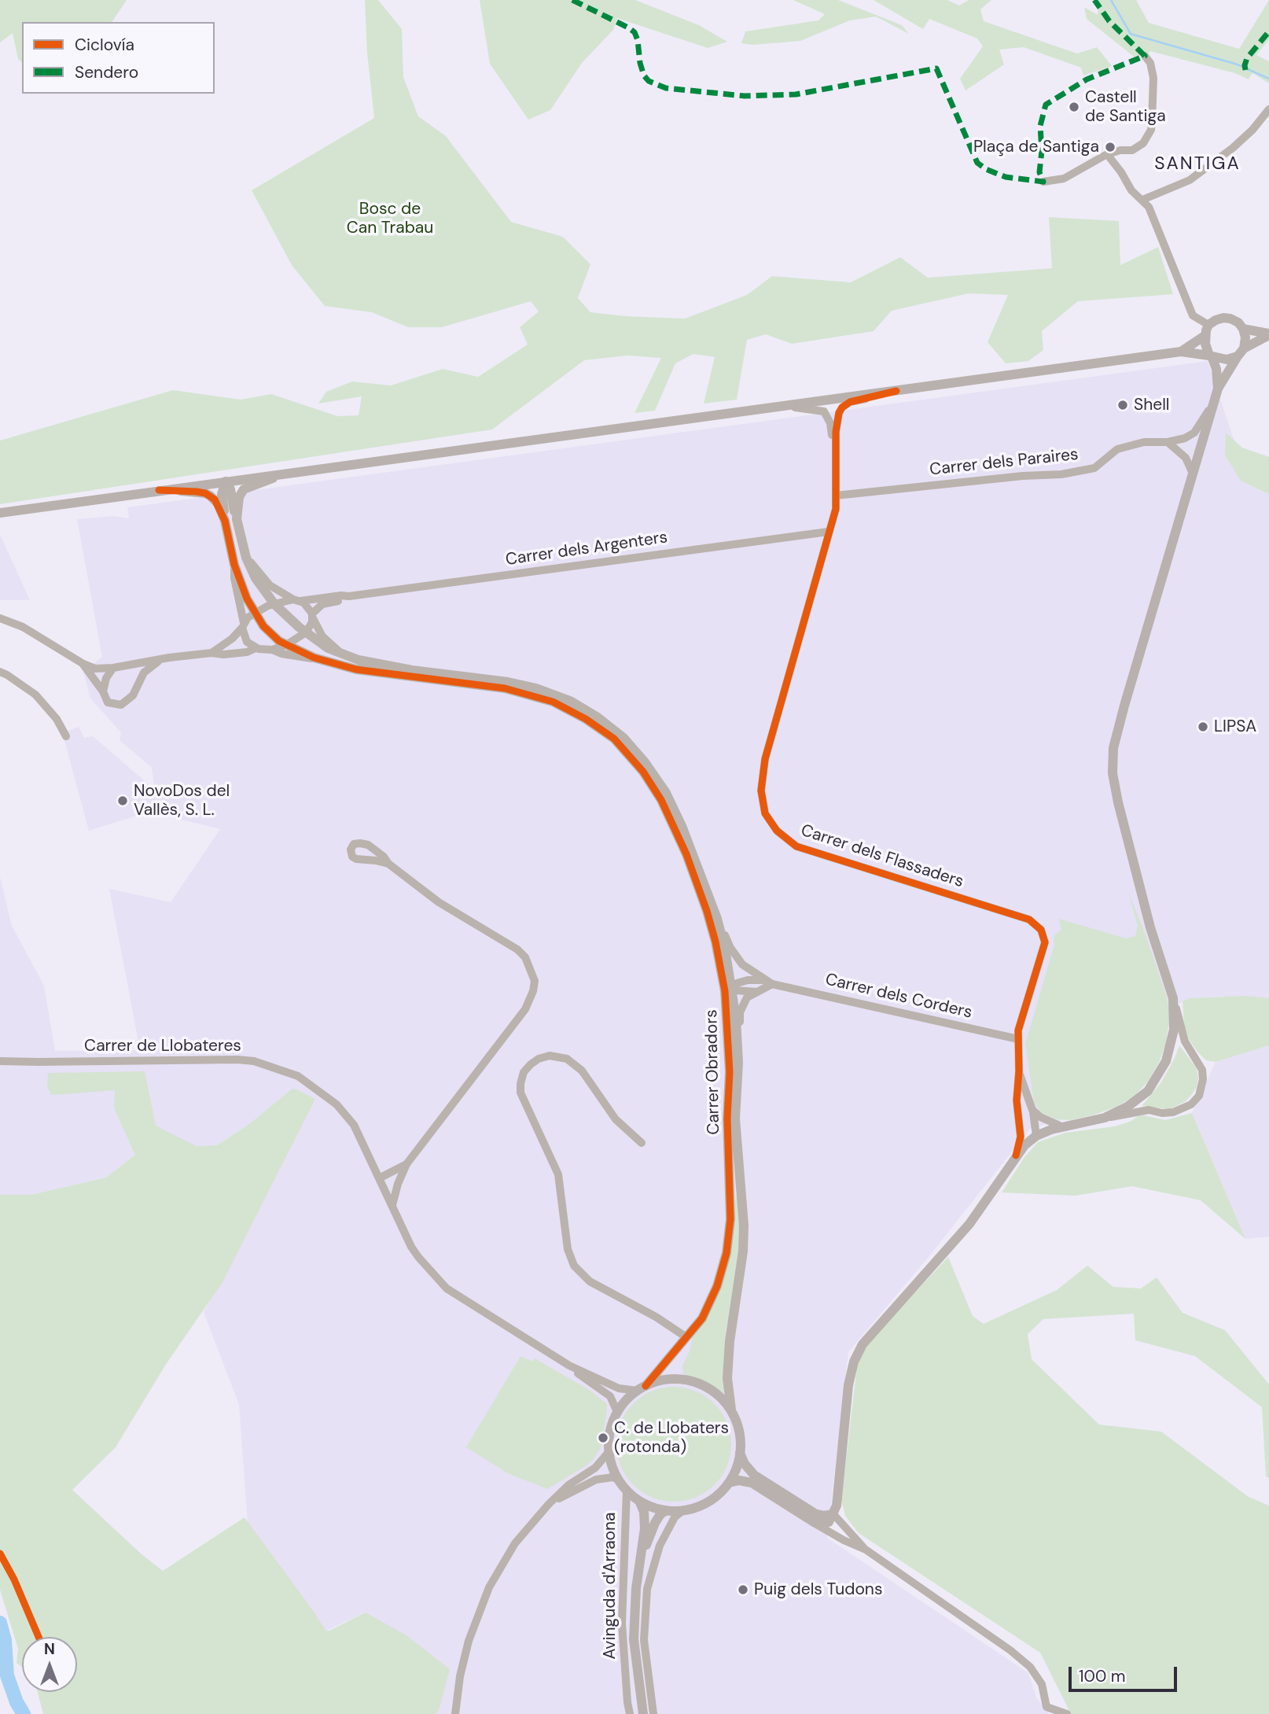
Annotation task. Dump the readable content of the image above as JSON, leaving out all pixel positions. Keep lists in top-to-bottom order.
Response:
{
  "streets": {
    "main road": ["Avinguda d'Arraona"],
    "street": [
      "Carrer dels Paraires",
      "Carrer dels Argenters",
      "Carrer dels Flassaders",
      "Carrer dels Corders",
      "Carrer de Llobateres",
      "Carrer Obradors"
    ]
  },
  "crossings": [
    ["Carrer dels Paraires", "Carrer dels Flassaders"],
    ["Carrer dels Argenters", "Carrer dels Flassaders"],
    ["Carrer dels Flassaders", "Carrer dels Corders"],
    ["Carrer de Llobateres", "Carrer Obradors"],
    ["Carrer de Llobateres", "Avinguda d'Arraona"],
    ["Carrer Obradors", "Avinguda d'Arraona"]
  ],
  "districts": ["SANTIGA"],
  "parks": ["Bosc de Can Trabau"],
  "places": [
    "Castell de Santiga",
    "Plaça de Santiga",
    "Shell",
    "LIPSA",
    "NovoDos del Vallès, S. L.",
    "C. de Llobaters (rotonda)",
    "Puig dels Tudons"
  ],
  "legend": ["Ciclovía", "Sendero"],
  "scale_bar": "100 m",
  "north": "top"
}
